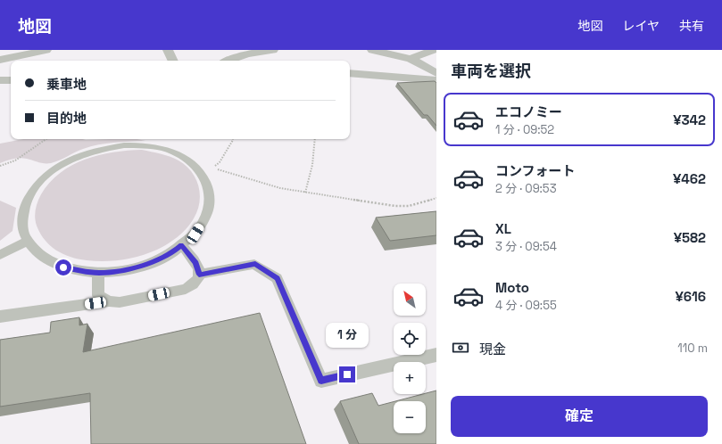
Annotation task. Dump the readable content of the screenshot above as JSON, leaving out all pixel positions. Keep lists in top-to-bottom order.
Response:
{
  "north": "top left",
  "page": {
    "header": "地図",
    "nav": ["地図", "レイヤ", "共有"],
    "heading": "車両を選択",
    "banner": ["乗車地", "目的地"],
    "list": [
      {
        "name": "エコノミー",
        "note": "1 分 · 09:52",
        "value": "¥342"
      },
      {
        "name": "コンフォート",
        "note": "2 分 · 09:53",
        "value": "¥462"
      },
      {
        "name": "XL",
        "note": "3 分 · 09:54",
        "value": "¥582"
      },
      {
        "name": "Moto",
        "note": "4 分 · 09:55",
        "value": "¥616"
      }
    ],
    "map_buttons": ["+", "−"],
    "bubble": "1 分",
    "pay": ["現金", "110 m"],
    "buttons": "確定"
  }
}
